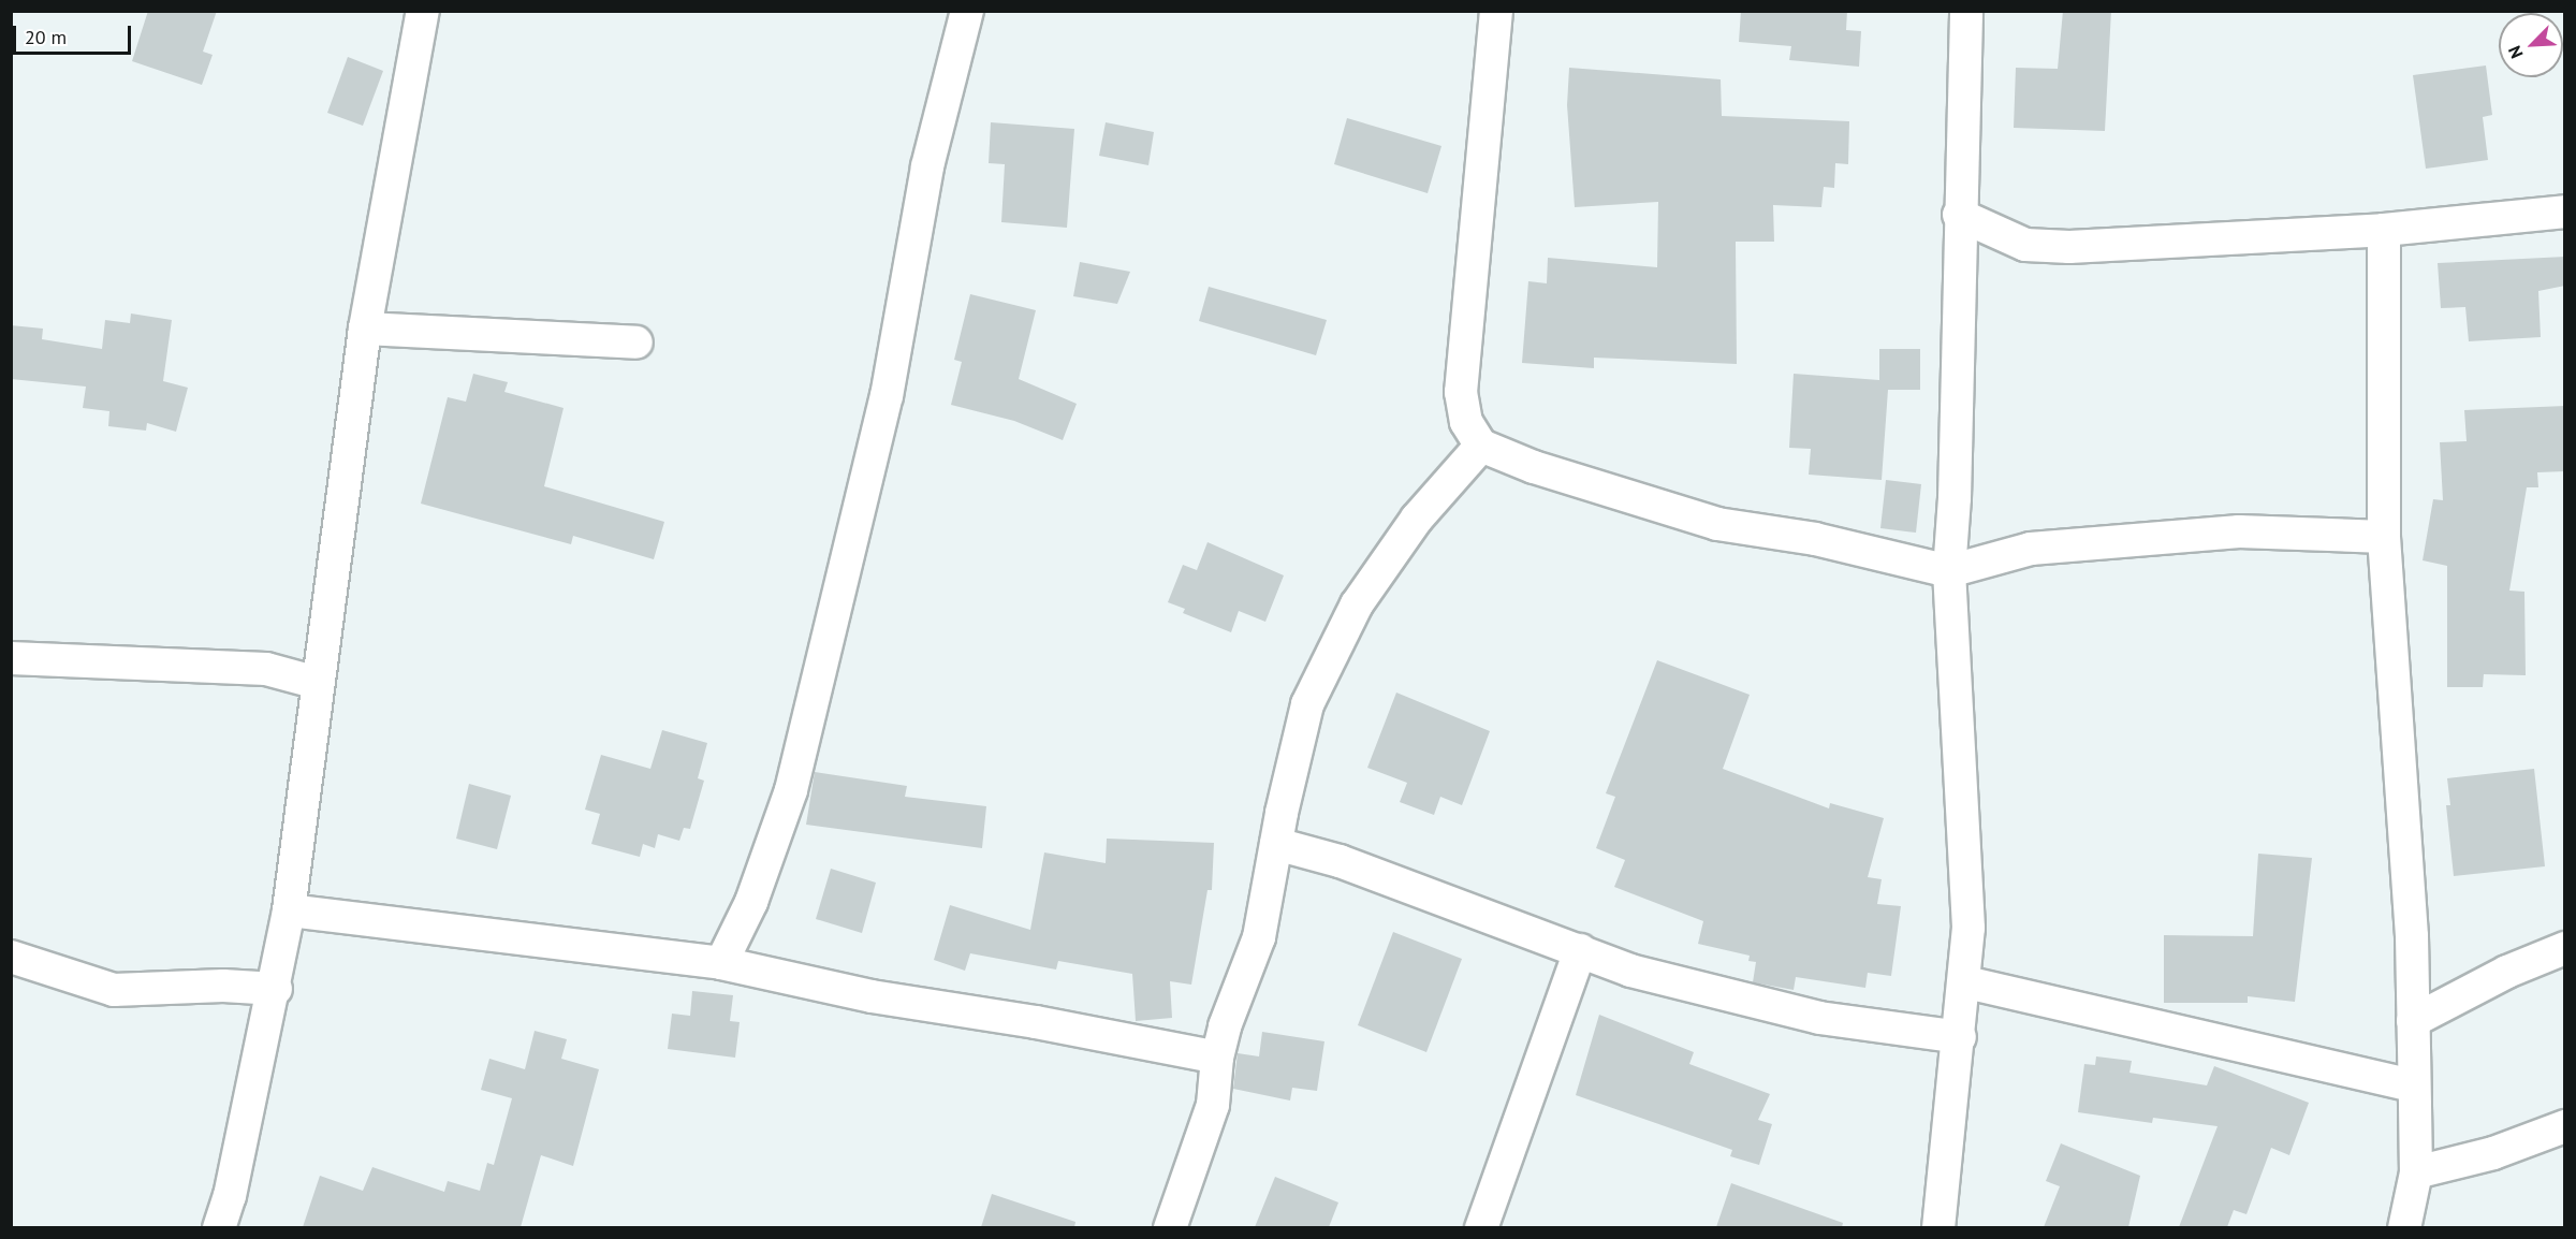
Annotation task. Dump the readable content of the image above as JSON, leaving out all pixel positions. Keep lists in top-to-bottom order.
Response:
{
  "scale_bar": "20 m",
  "north": "bottom left"
}
